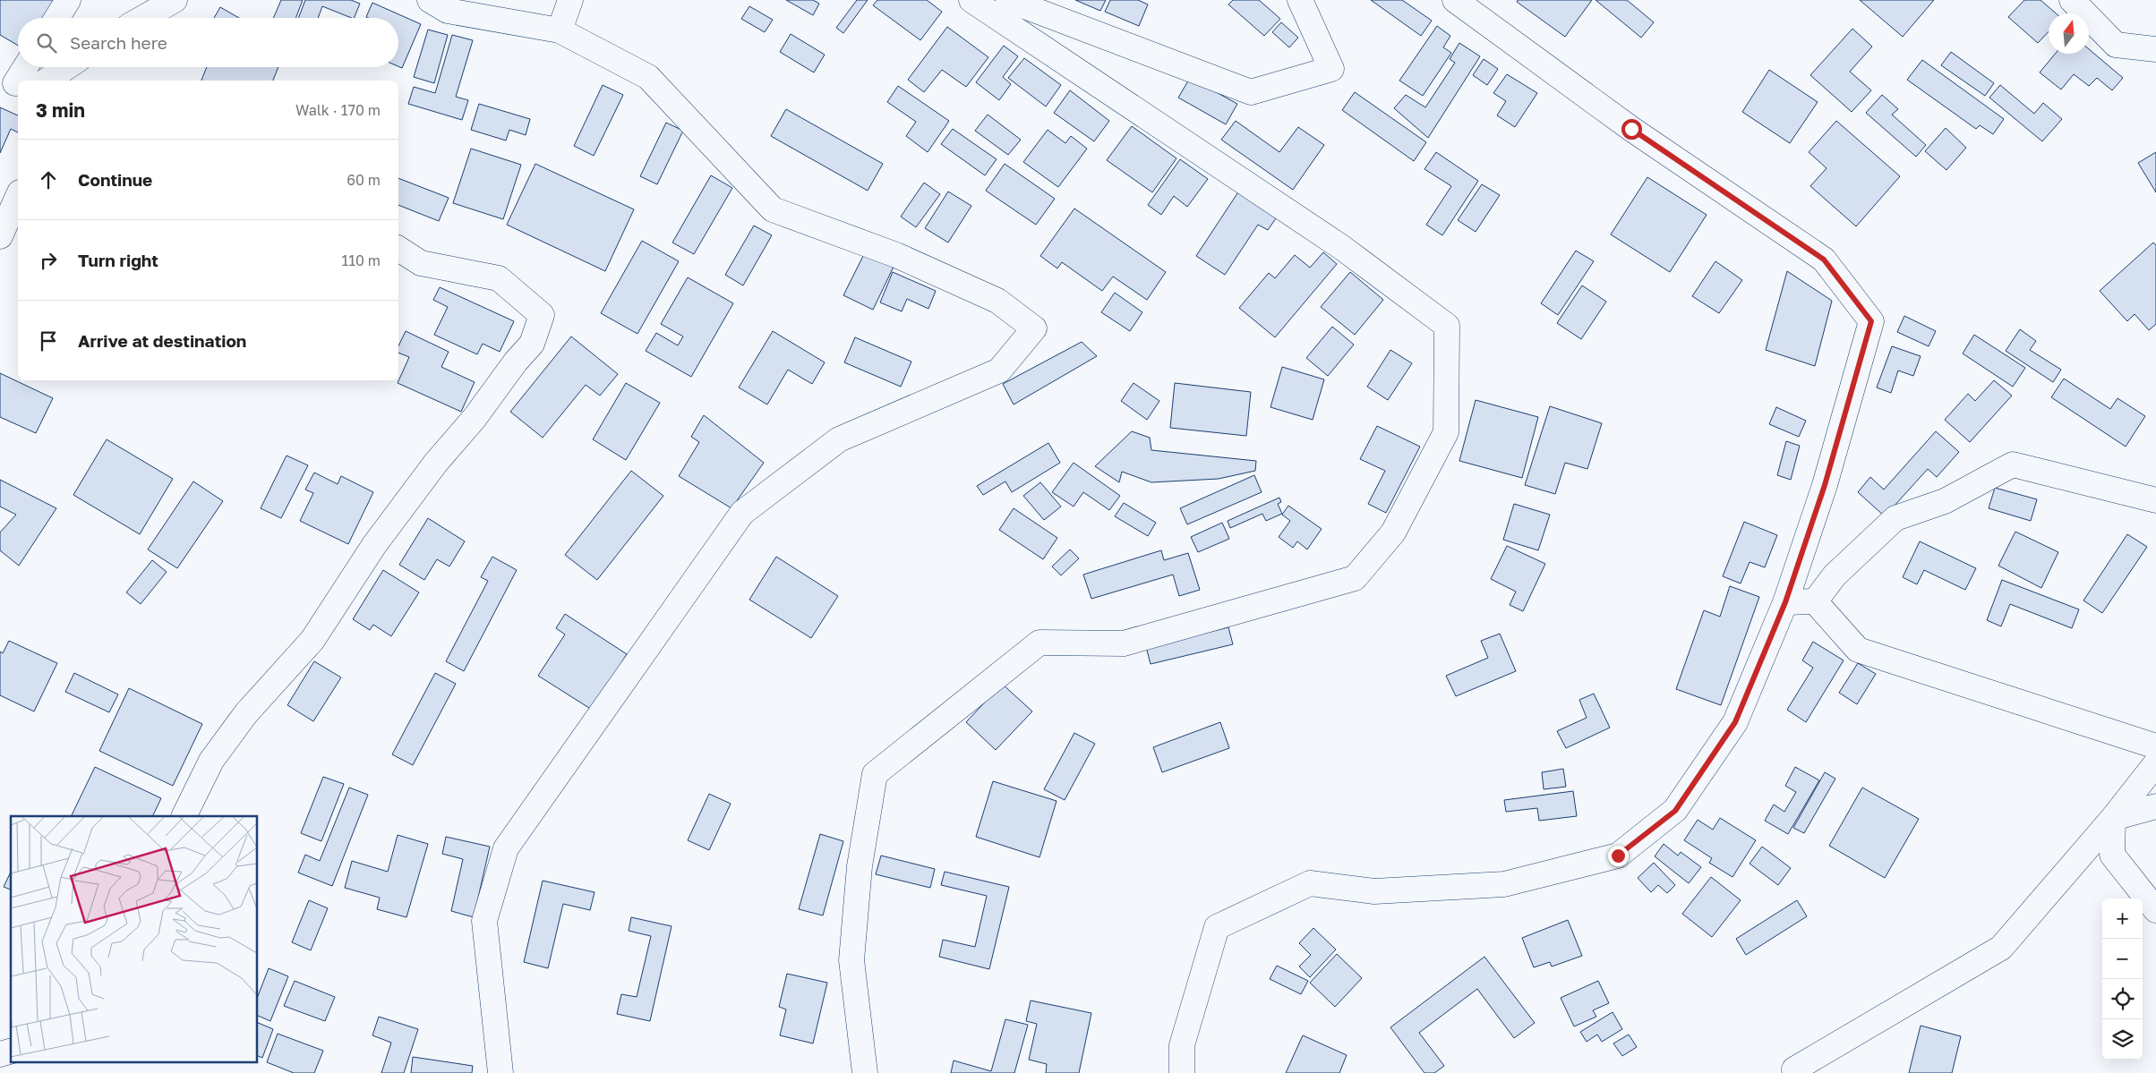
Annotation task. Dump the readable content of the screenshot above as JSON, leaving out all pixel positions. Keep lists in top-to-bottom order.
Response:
{
  "north": "top",
  "page": {
    "search": "Search here",
    "heading": ["3 min", "Walk · 170 m"],
    "list": [
      ["Continue", "60 m"],
      ["Turn right", "110 m"],
      "Arrive at destination"
    ],
    "map_buttons": ["+", "−"]
  }
}
